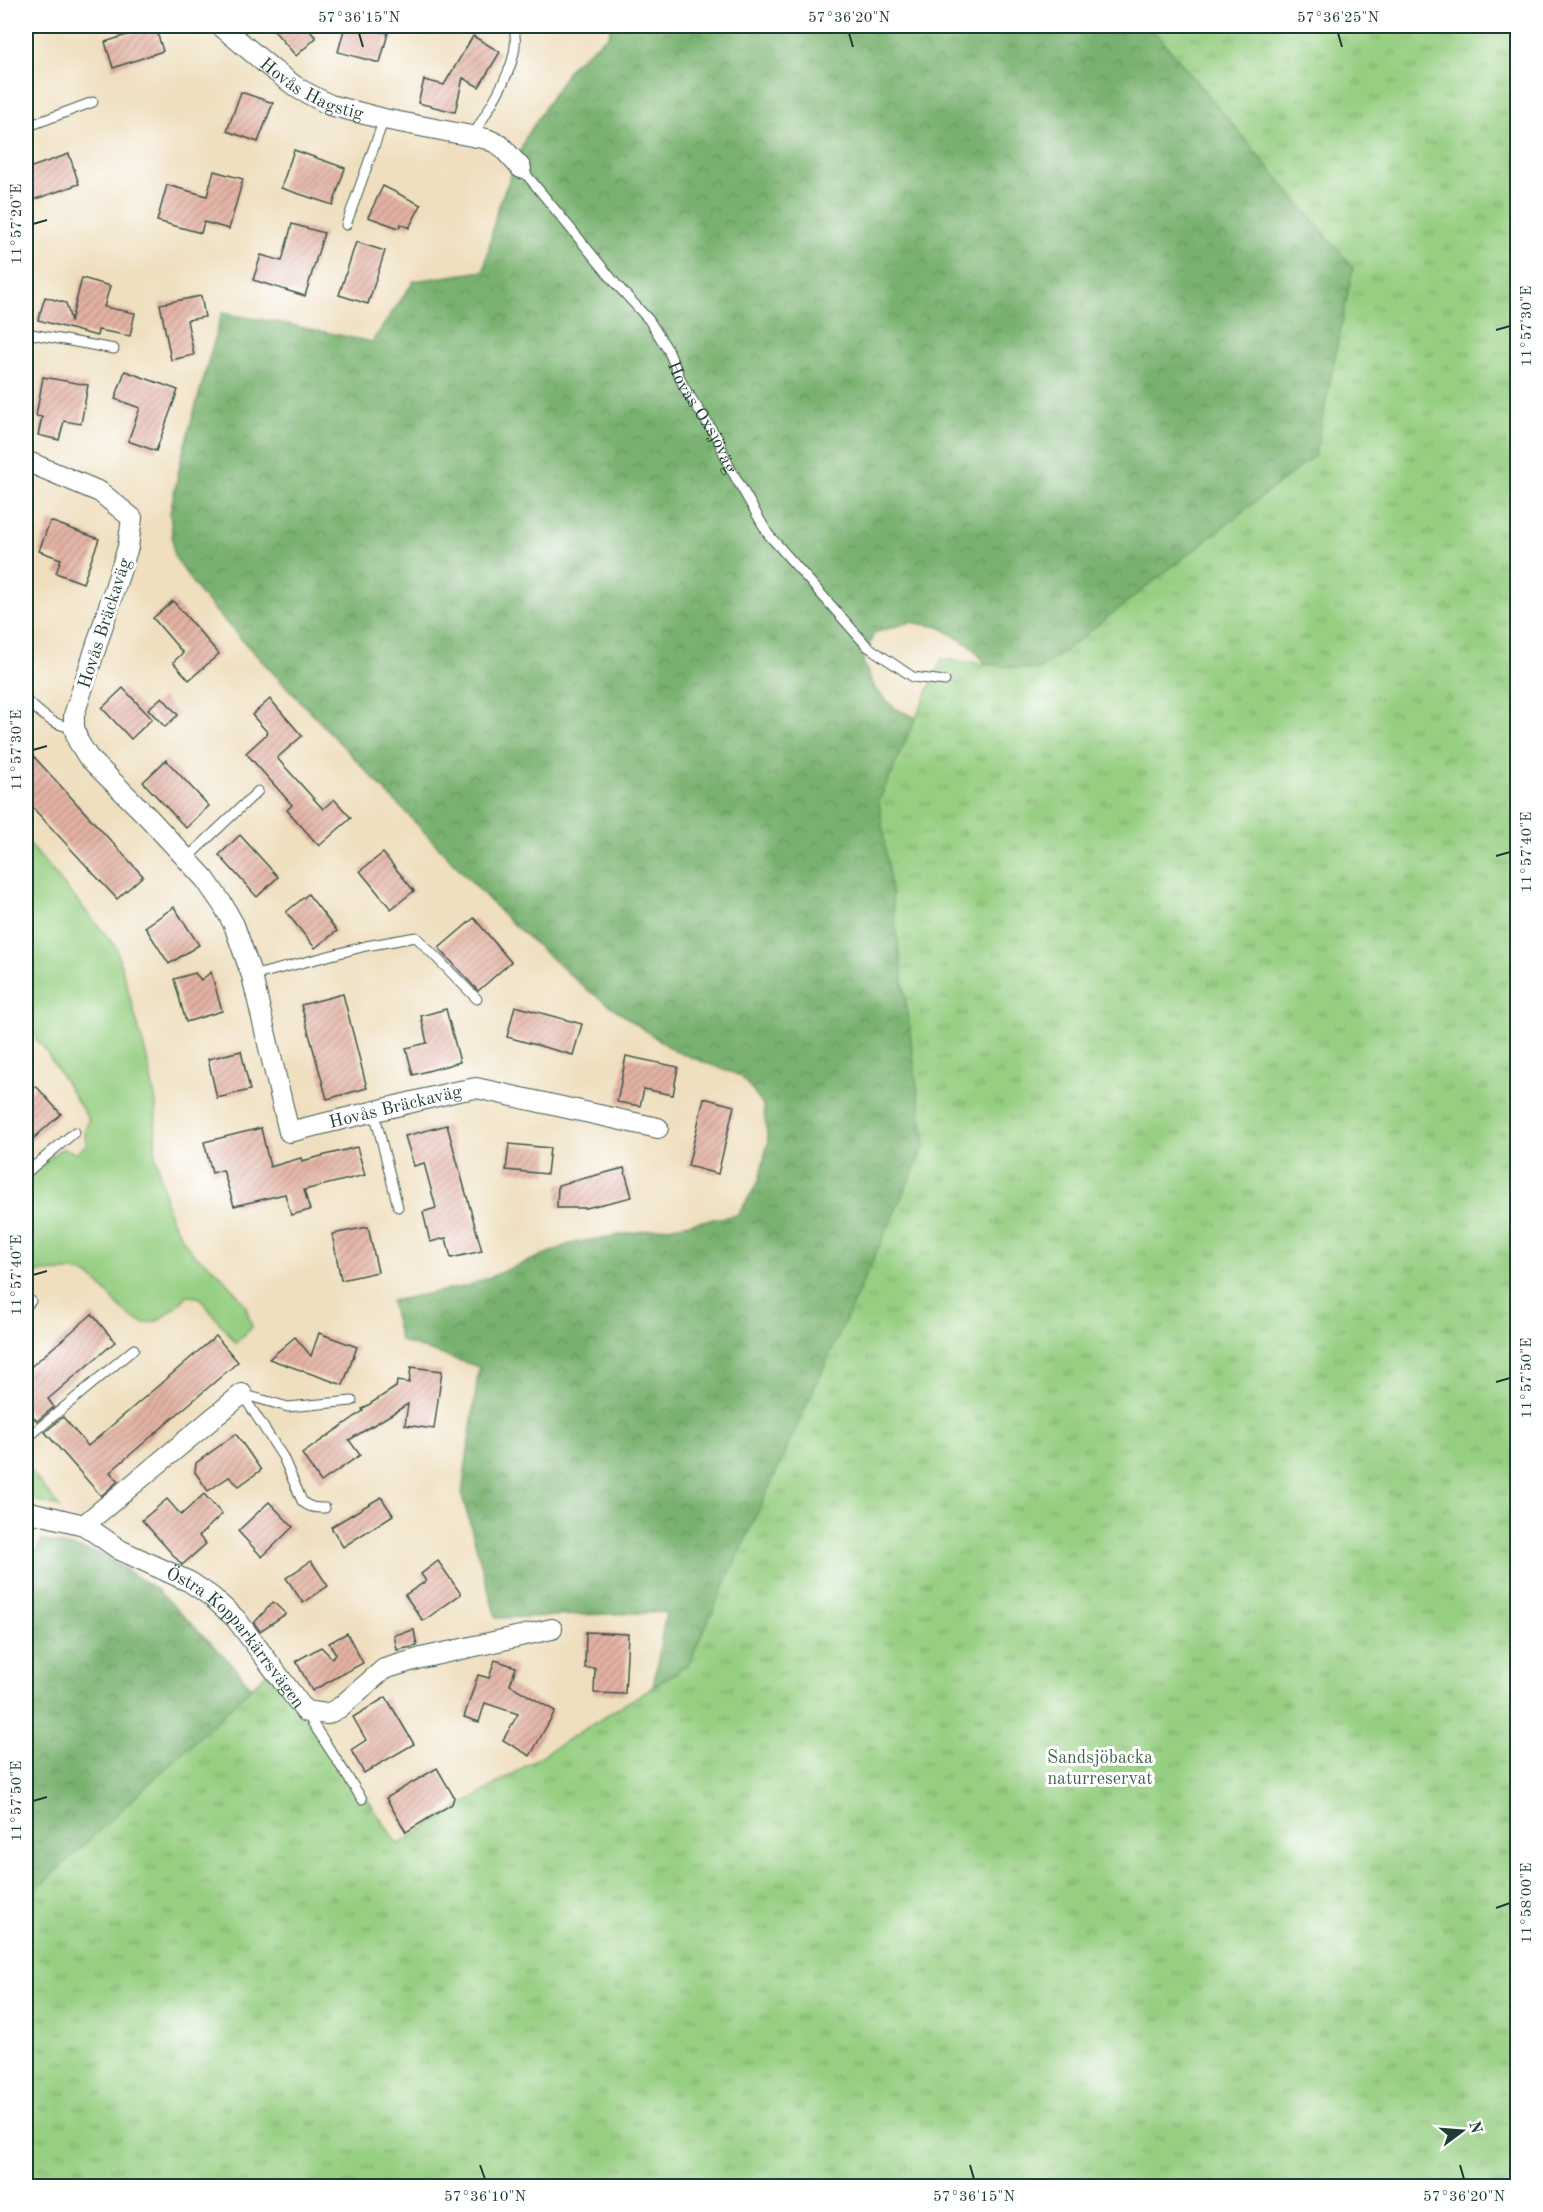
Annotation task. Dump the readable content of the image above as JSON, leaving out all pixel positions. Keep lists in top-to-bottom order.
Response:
{
  "streets": {
    "street": [
      "Hovås Hagstig",
      "Hovås Oxsjöväg",
      "Hovås Bräckaväg",
      "Östra Kopparkärrsvägen"
    ]
  },
  "crossings": [
    ["Hovås Hagstig", "Hovås Oxsjöväg"]
  ],
  "parks": ["Sandsjöbacka naturreservat"],
  "north": "right",
  "coordinates": [
    "57°36'15\"N",
    "57°36'20\"N",
    "57°36'25\"N",
    "11°57'20\"E",
    "11°57'30\"E",
    "11°57'40\"E",
    "11°57'50\"E",
    "11°58'00\"E",
    "57°36'10\"N"
  ]
}
